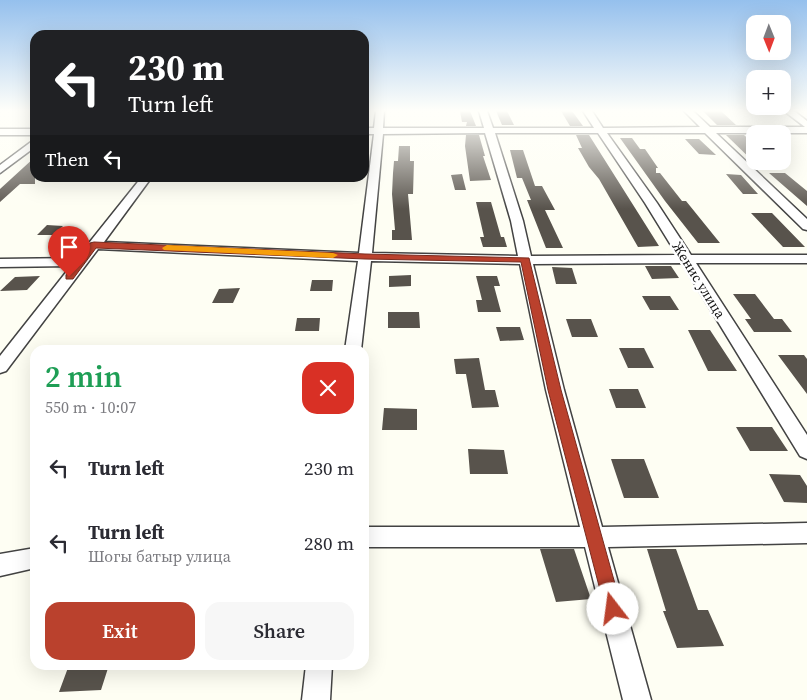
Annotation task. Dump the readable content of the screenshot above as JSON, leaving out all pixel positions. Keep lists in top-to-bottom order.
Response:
{
  "streets": {
    "street": ["Женис улица"]
  },
  "north": "bottom",
  "page": {
    "map_buttons": ["+", "−"],
    "turn": ["230 m", "Turn left"],
    "then": "Then",
    "heading": ["2 min", "550 m · 10:07"],
    "list": [
      {
        "name": "Turn left",
        "value": "230 m"
      },
      {
        "name": "Turn left",
        "note": "Шогы батыр улица",
        "value": "280 m"
      }
    ],
    "buttons": ["Exit", "Share"]
  }
}
